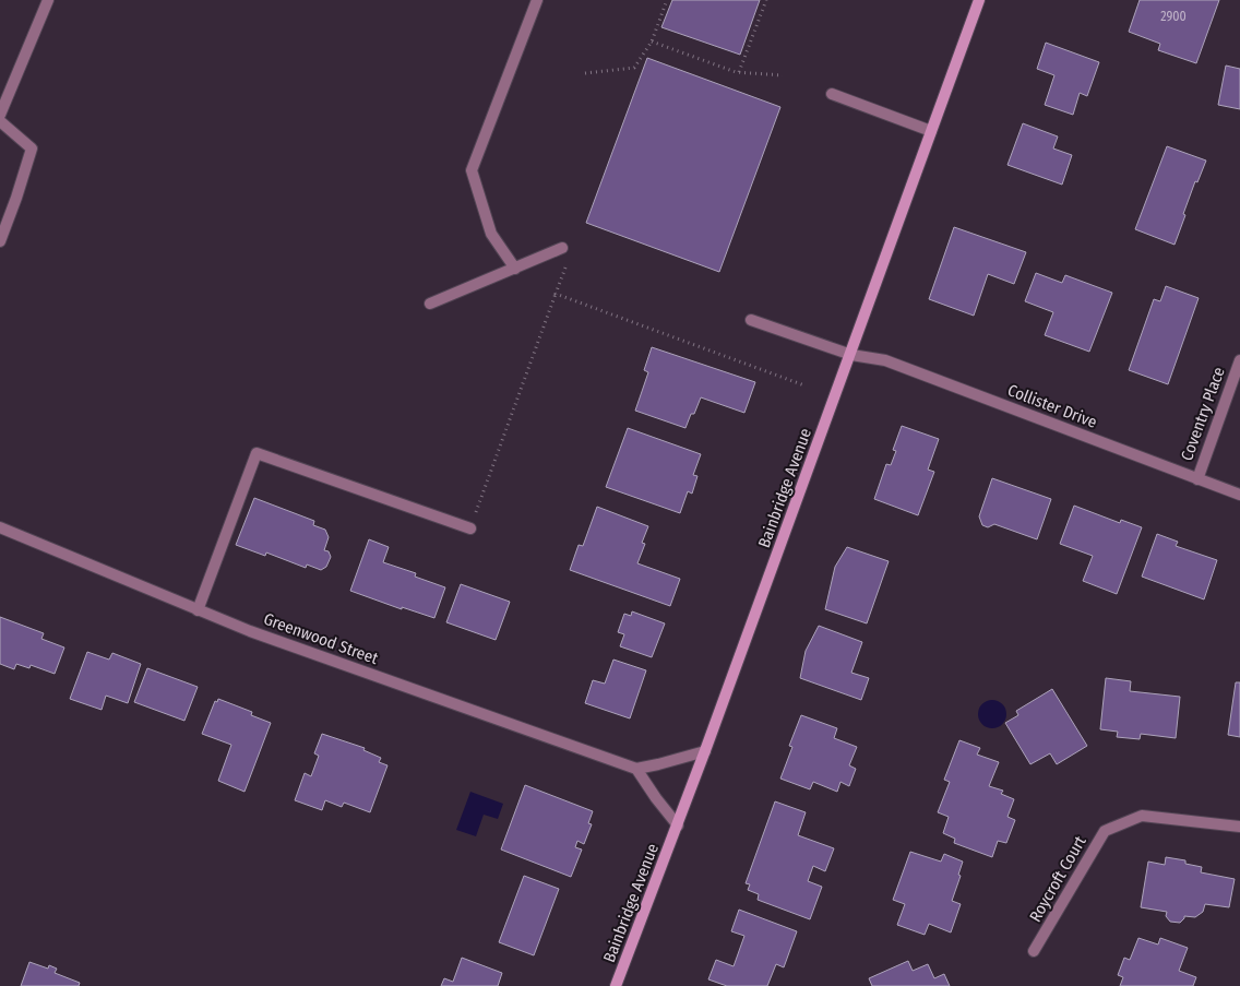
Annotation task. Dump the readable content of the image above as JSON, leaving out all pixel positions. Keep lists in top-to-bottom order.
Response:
{
  "streets": {
    "street": [
      "Collister Drive",
      "Coventry Place",
      "Bainbridge Avenue",
      "Greenwood Street",
      "Roycroft Court"
    ]
  },
  "crossings": [
    ["Collister Drive", "Coventry Place"],
    ["Collister Drive", "Bainbridge Avenue"]
  ],
  "house_numbers": ["2900"]
}
